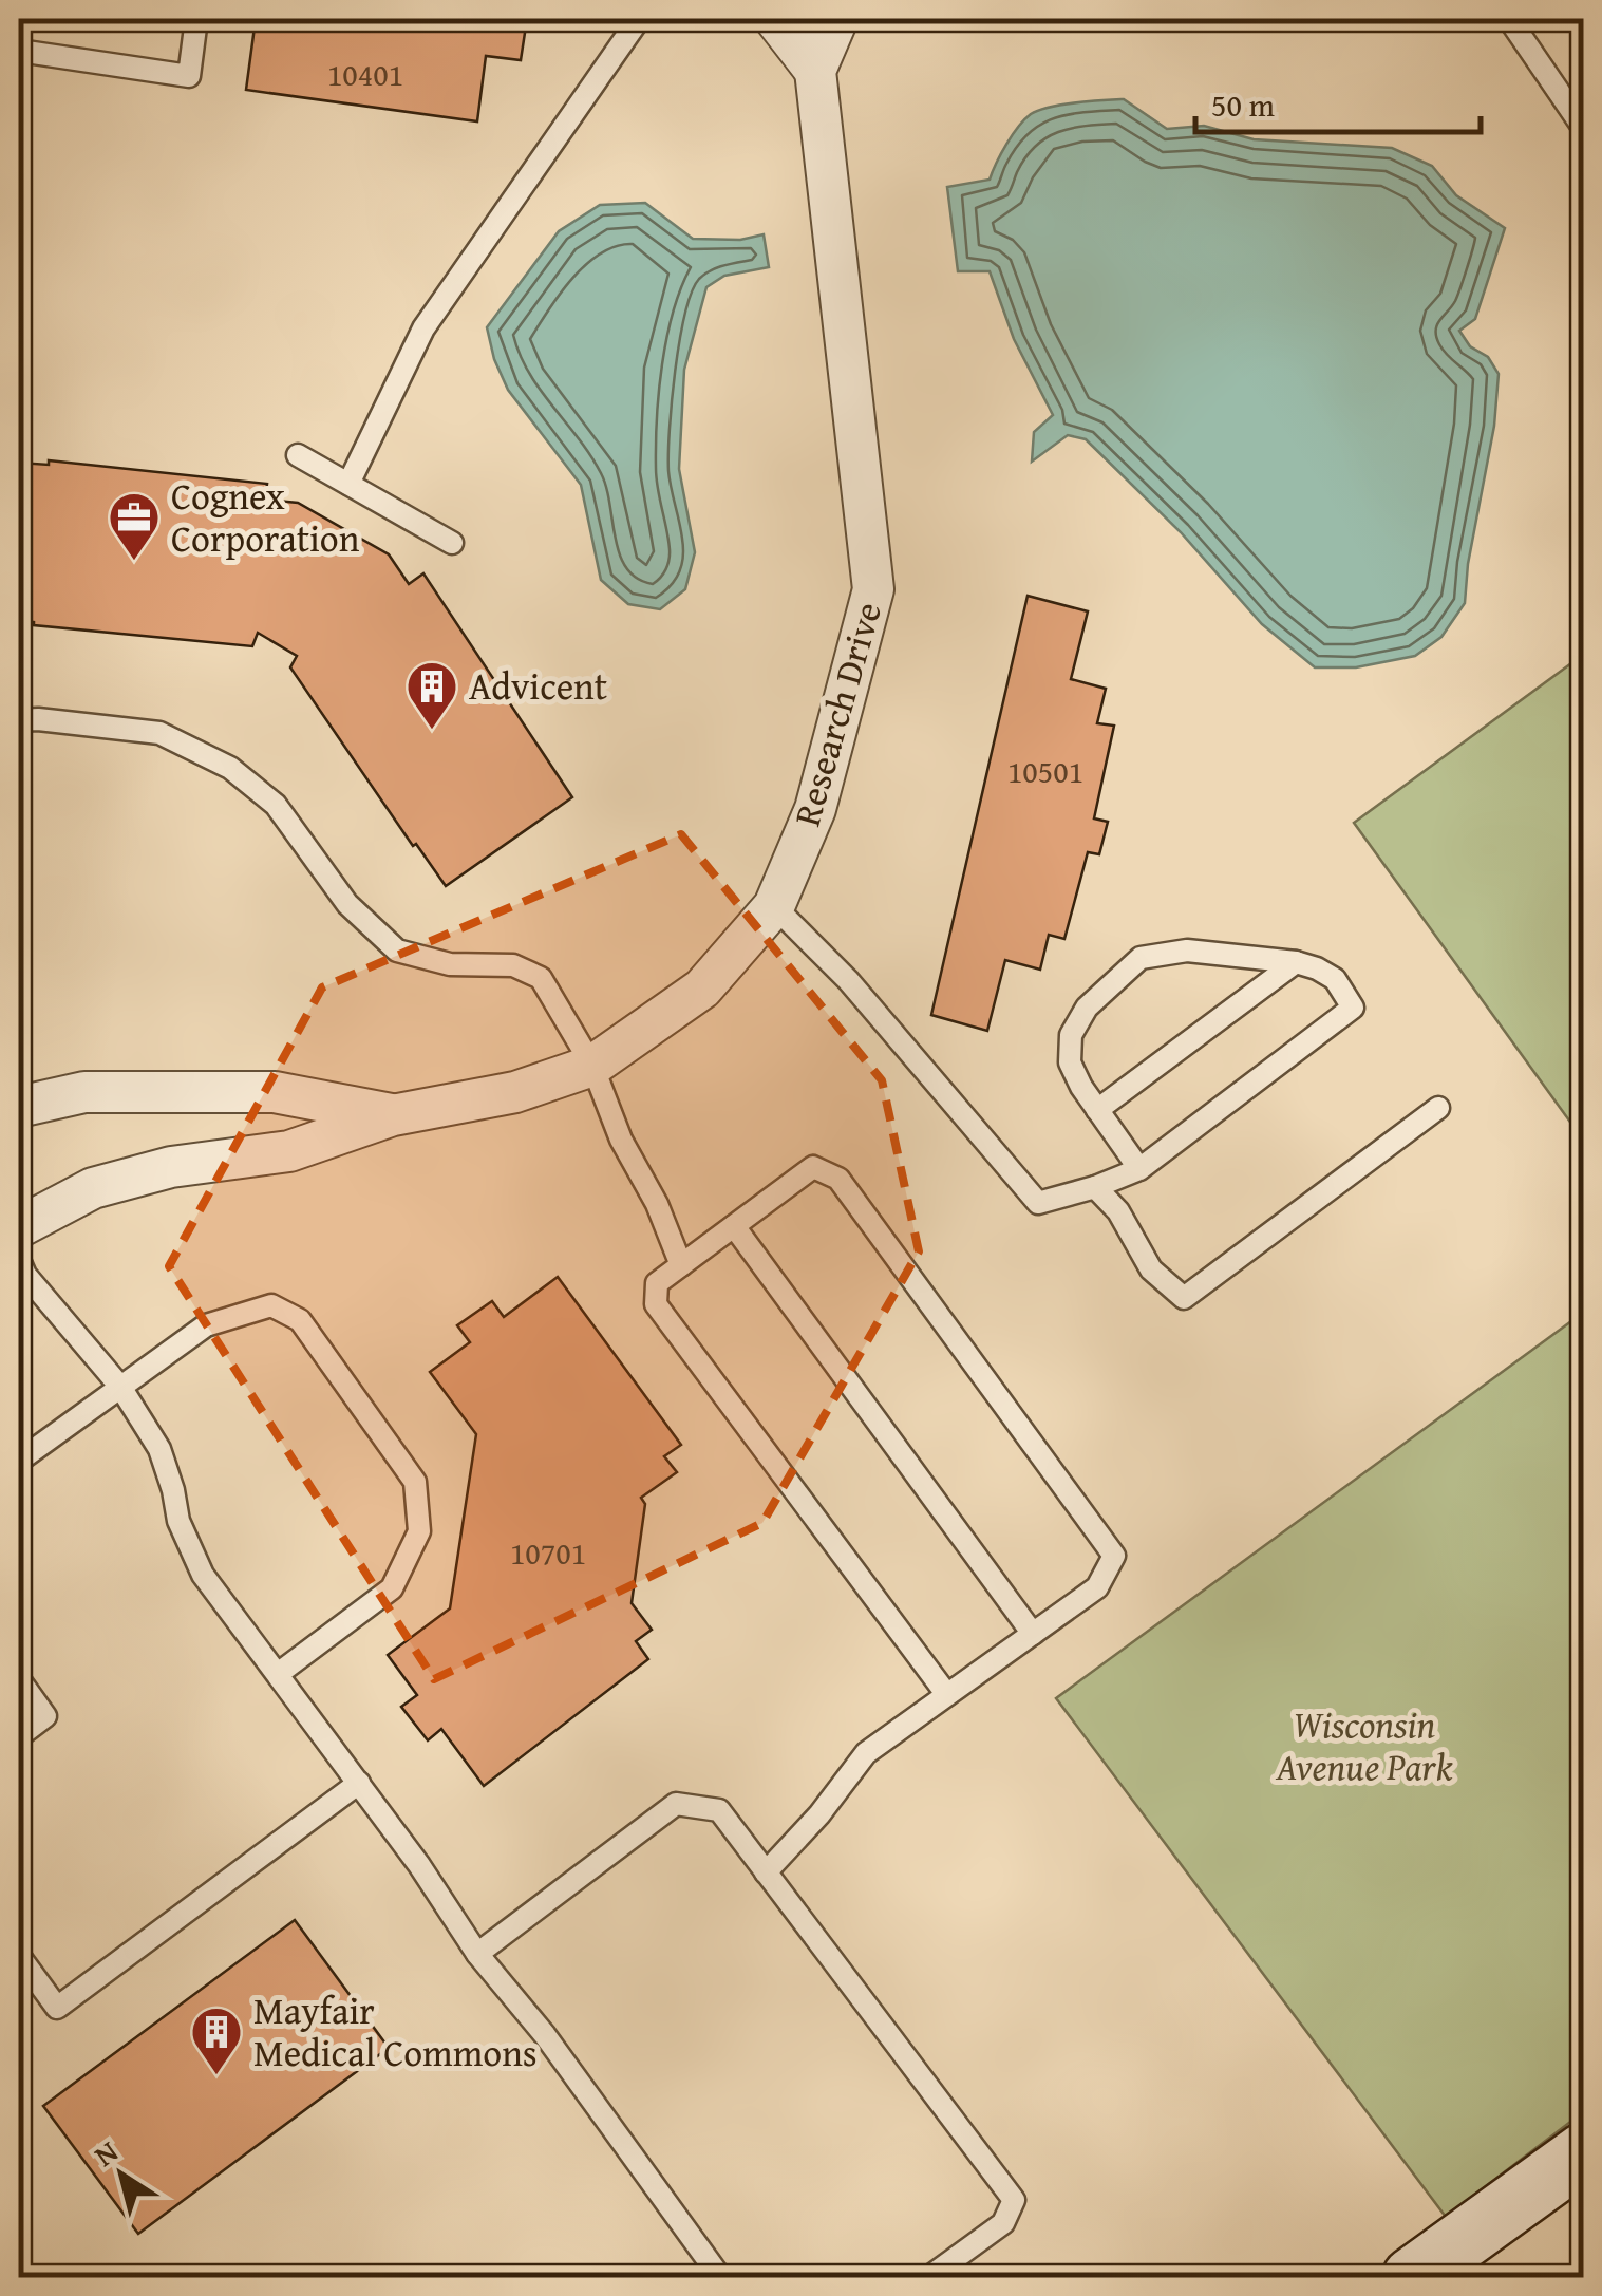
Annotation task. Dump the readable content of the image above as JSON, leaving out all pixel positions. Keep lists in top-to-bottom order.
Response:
{
  "streets": {
    "street": ["Research Drive"]
  },
  "parks": ["Wisconsin Avenue Park"],
  "places": {
    "office": ["Cognex Corporation"],
    "building": ["Advicent", "Mayfair Medical Commons"]
  },
  "house_numbers": ["10401", "10501", "10701"],
  "scale_bar": "50 m",
  "north": "top left"
}
